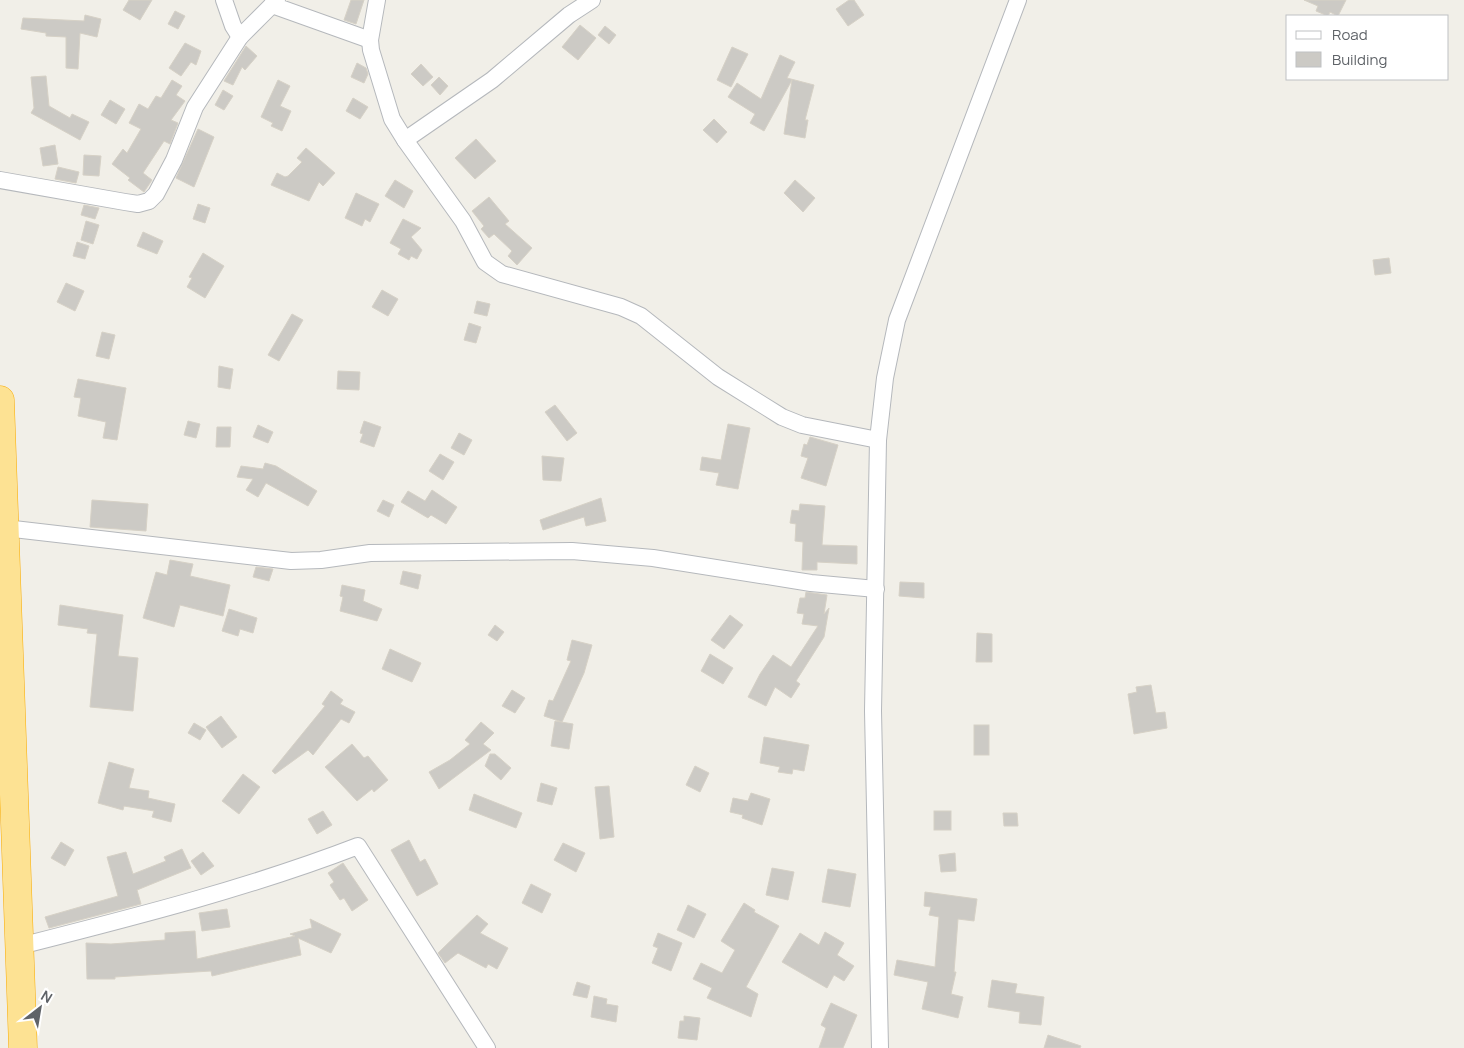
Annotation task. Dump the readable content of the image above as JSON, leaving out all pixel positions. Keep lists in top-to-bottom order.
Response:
{
  "legend": ["Road", "Building"],
  "north": "top right"
}
